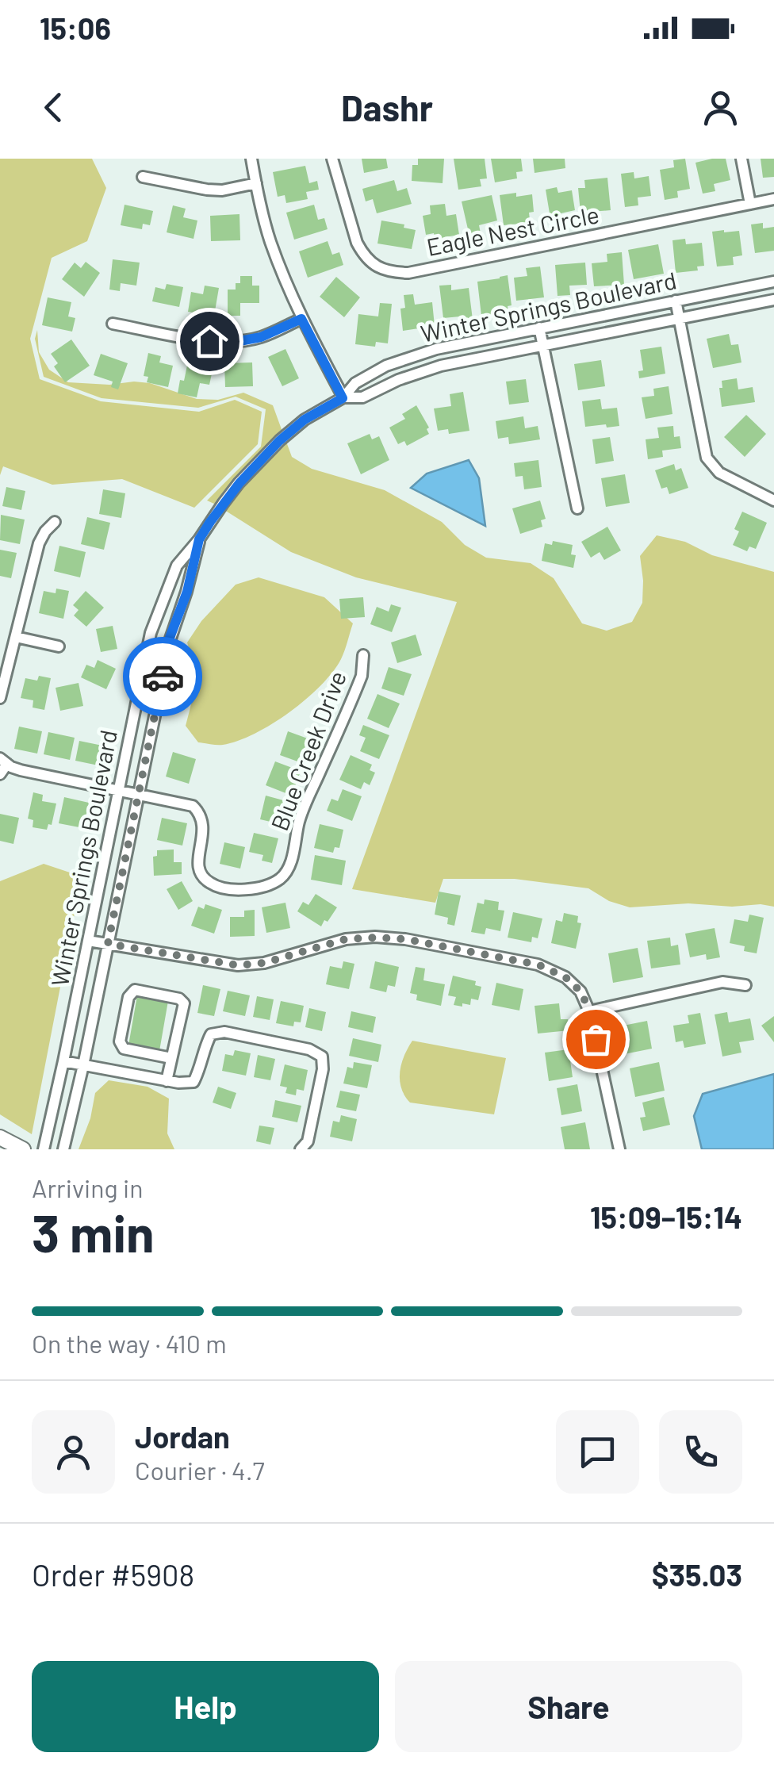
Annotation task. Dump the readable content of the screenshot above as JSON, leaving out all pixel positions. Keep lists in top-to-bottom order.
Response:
{
  "streets": {
    "street": ["Eagle Nest Circle", "Winter Springs Boulevard", "Blue Creek Drive"]
  },
  "crossings": [
    ["Winter Springs Boulevard", "Blue Creek Drive"]
  ],
  "page": {
    "status": "15:06",
    "header": "Dashr",
    "heading": ["3 min", "Arriving in", "15:09–15:14"],
    "panel": [
      "Jordan",
      "Courier · 4.7",
      "Order #5908",
      "$35.03"
    ],
    "bar": "On the way · 410 m",
    "buttons": ["Help", "Share"]
  }
}
